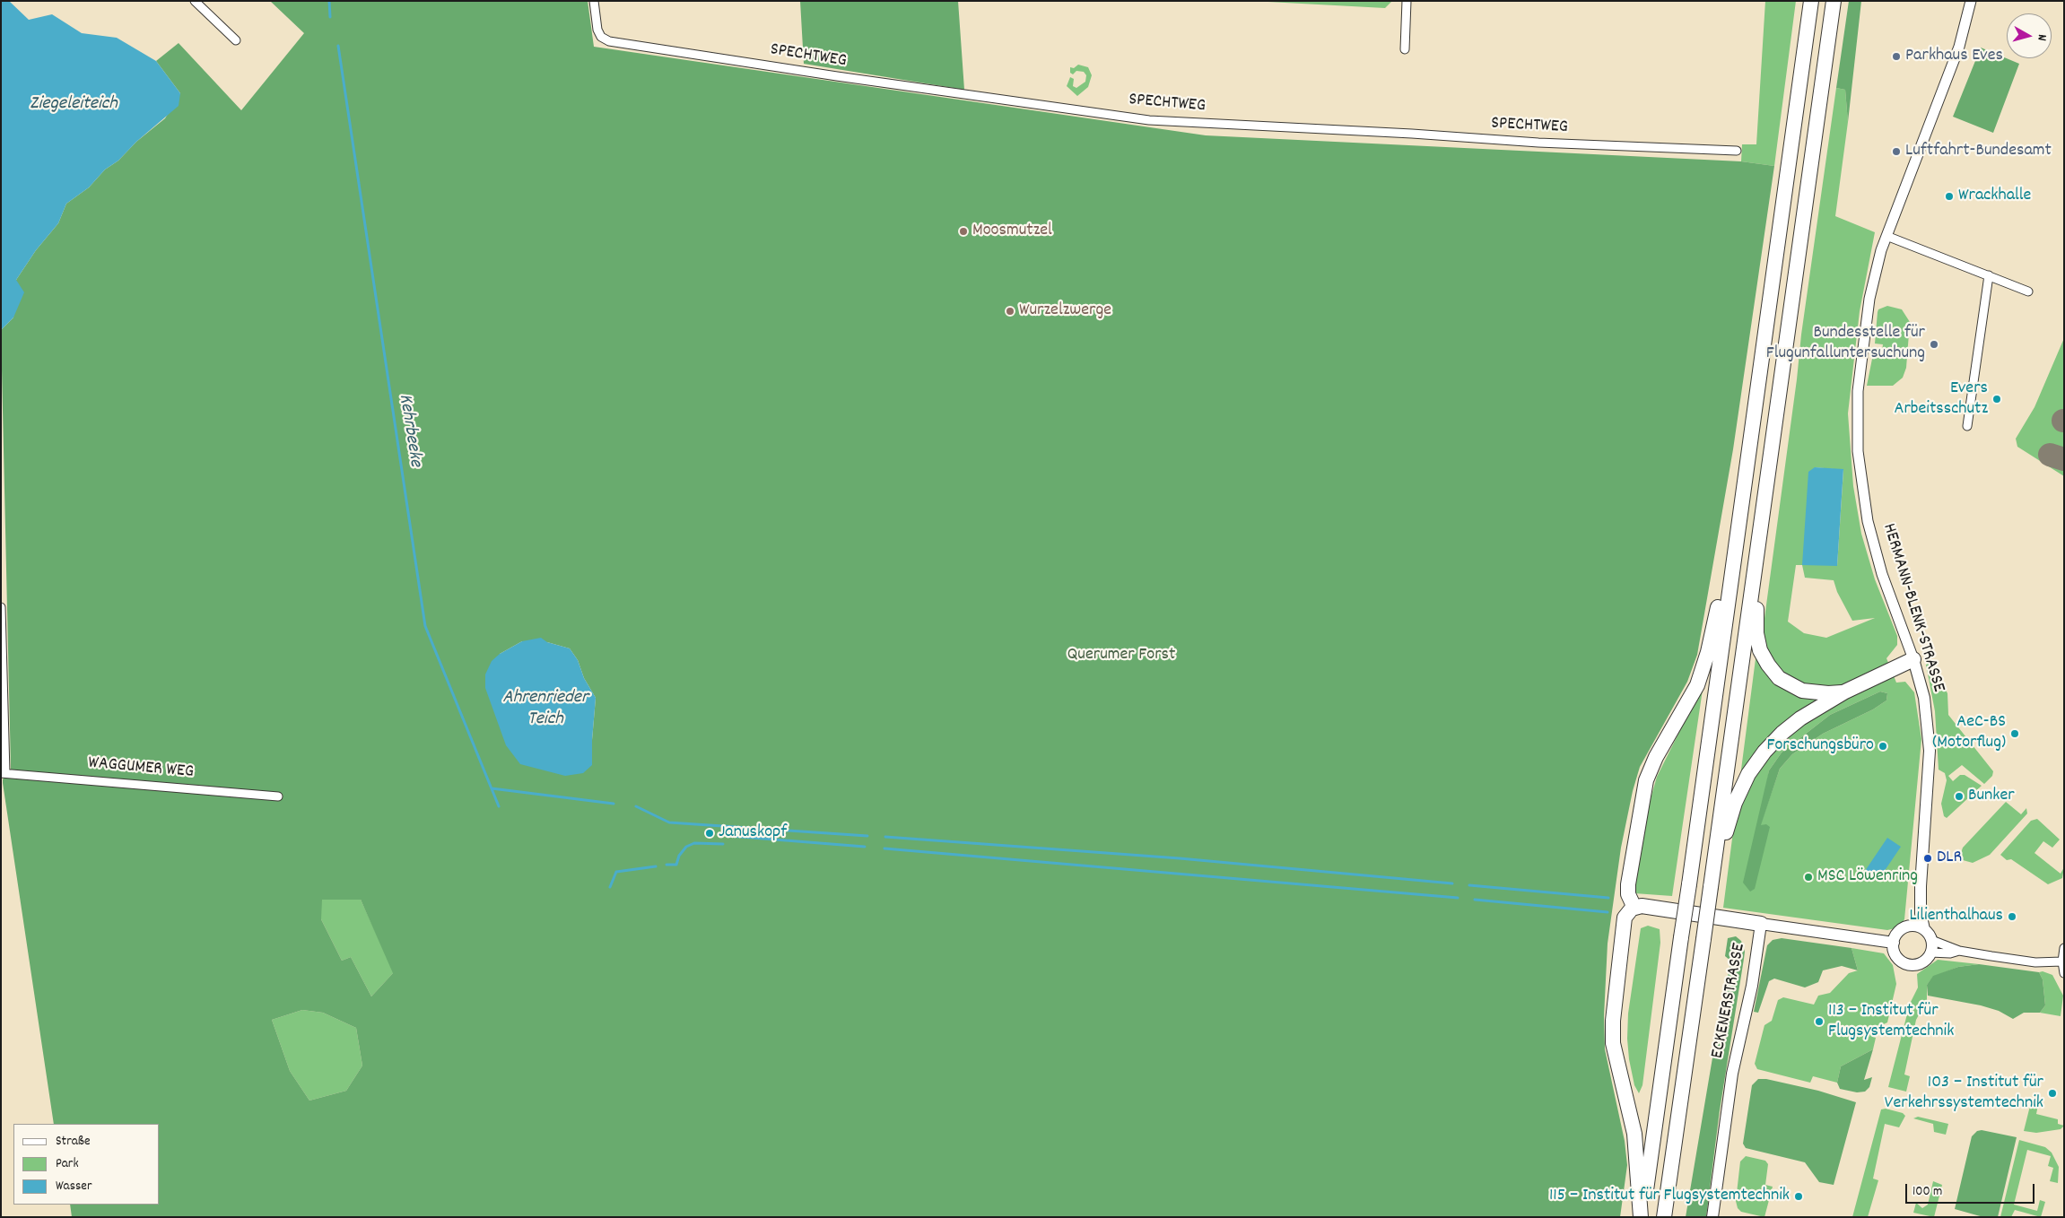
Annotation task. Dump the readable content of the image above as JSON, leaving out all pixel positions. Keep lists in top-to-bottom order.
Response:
{
  "streets": {
    "main road": ["HERMANN-BLENK-STRASSE", "ECKENERSTRASSE"],
    "street": ["SPECHTWEG", "WAGGUMER WEG"]
  },
  "crossings": [
    ["HERMANN-BLENK-STRASSE", "ECKENERSTRASSE"]
  ],
  "water": ["Ziegeleiteich", "Kehrbeeke", "Ahrenrieder Teich"],
  "parks": ["Querumer Forst"],
  "places": [
    "Parkhaus Eves",
    "Luftfahrt-Bundesamt",
    "Wrackhalle",
    "Moosmutzel",
    "Wurzelzwerge",
    "Bundesstelle für Flugunfalluntersuchung",
    "Evers Arbeitsschutz",
    "AeC-BS (Motorflug)",
    "Forschungsbüro",
    "Bunker",
    "Januskopf",
    "DLR",
    "MSC Löwenring",
    "Lilienthalhaus",
    "113 – Institut für Flugsystemtechnik",
    "103 – Institut für Verkehrssystemtechnik",
    "115 – Institut für Flugsystemtechnik"
  ],
  "legend": ["Straße", "Park", "Wasser"],
  "scale_bar": "100 m",
  "north": "right"
}
